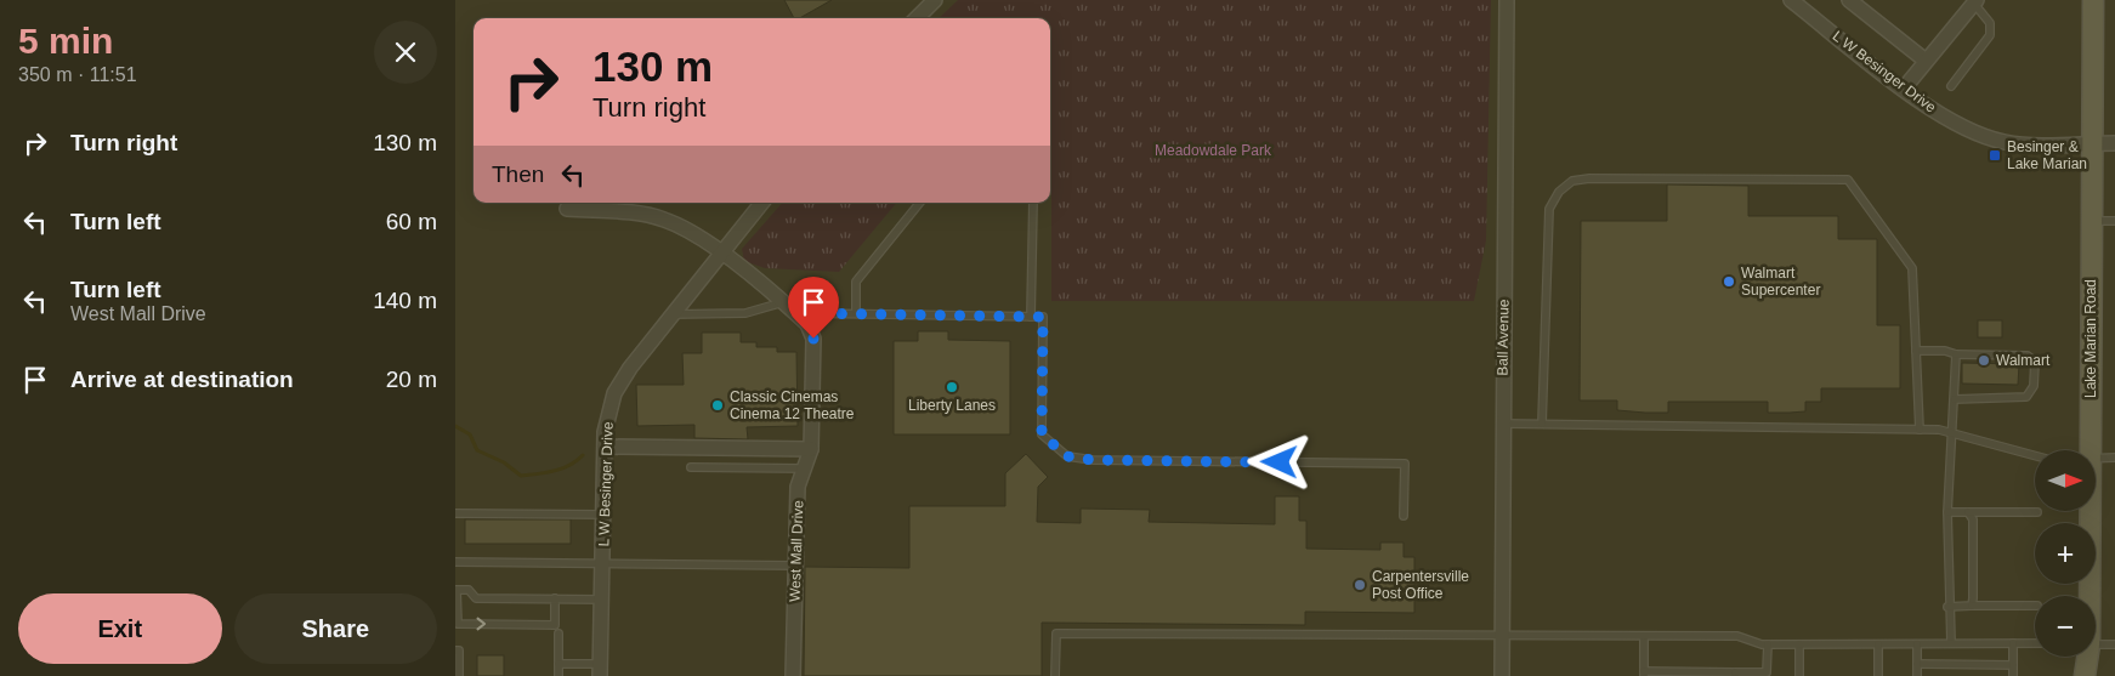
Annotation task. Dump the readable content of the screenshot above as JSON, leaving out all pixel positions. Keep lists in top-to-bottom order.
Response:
{
  "streets": {
    "street": [
      "L W Besinger Drive",
      "Ball Avenue",
      "Lake Marian Road",
      "West Mall Drive"
    ]
  },
  "crossings": [
    ["L W Besinger Drive", "Lake Marian Road"],
    ["L W Besinger Drive", "West Mall Drive"]
  ],
  "parks": ["Meadowdale Park"],
  "places": {
    "transit": ["Besinger & Lake Marian"],
    "other": [
      "Walmart Supercenter",
      "Walmart",
      "Liberty Lanes",
      "Classic Cinemas Cinema 12 Theatre",
      "Carpentersville Post Office"
    ]
  },
  "north": "right",
  "page": {
    "heading": ["5 min", "350 m · 11:51"],
    "turn": ["130 m", "Turn right"],
    "list": [
      {
        "name": "Turn right",
        "value": "130 m"
      },
      {
        "name": "Turn left",
        "value": "60 m"
      },
      {
        "name": "Turn left",
        "note": "West Mall Drive",
        "value": "140 m"
      },
      {
        "name": "Arrive at destination",
        "value": "20 m"
      }
    ],
    "then": "Then",
    "map_buttons": ["+", "−"],
    "buttons": ["Exit", "Share"]
  }
}
